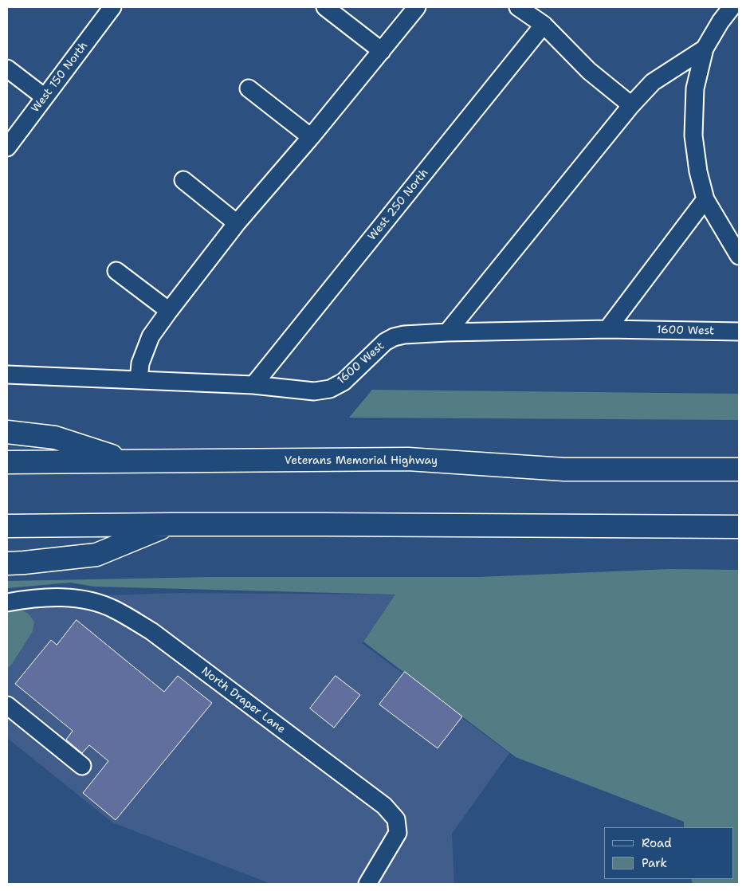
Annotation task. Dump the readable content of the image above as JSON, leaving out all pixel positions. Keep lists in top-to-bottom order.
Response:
{
  "streets": {
    "highway": ["Veterans Memorial Highway"],
    "street": [
      "West 150 North",
      "West 250 North",
      "1600 West",
      "North Draper Lane"
    ]
  },
  "crossings": [
    ["West 250 North", "1600 West"]
  ],
  "legend": ["Road", "Park"]
}
